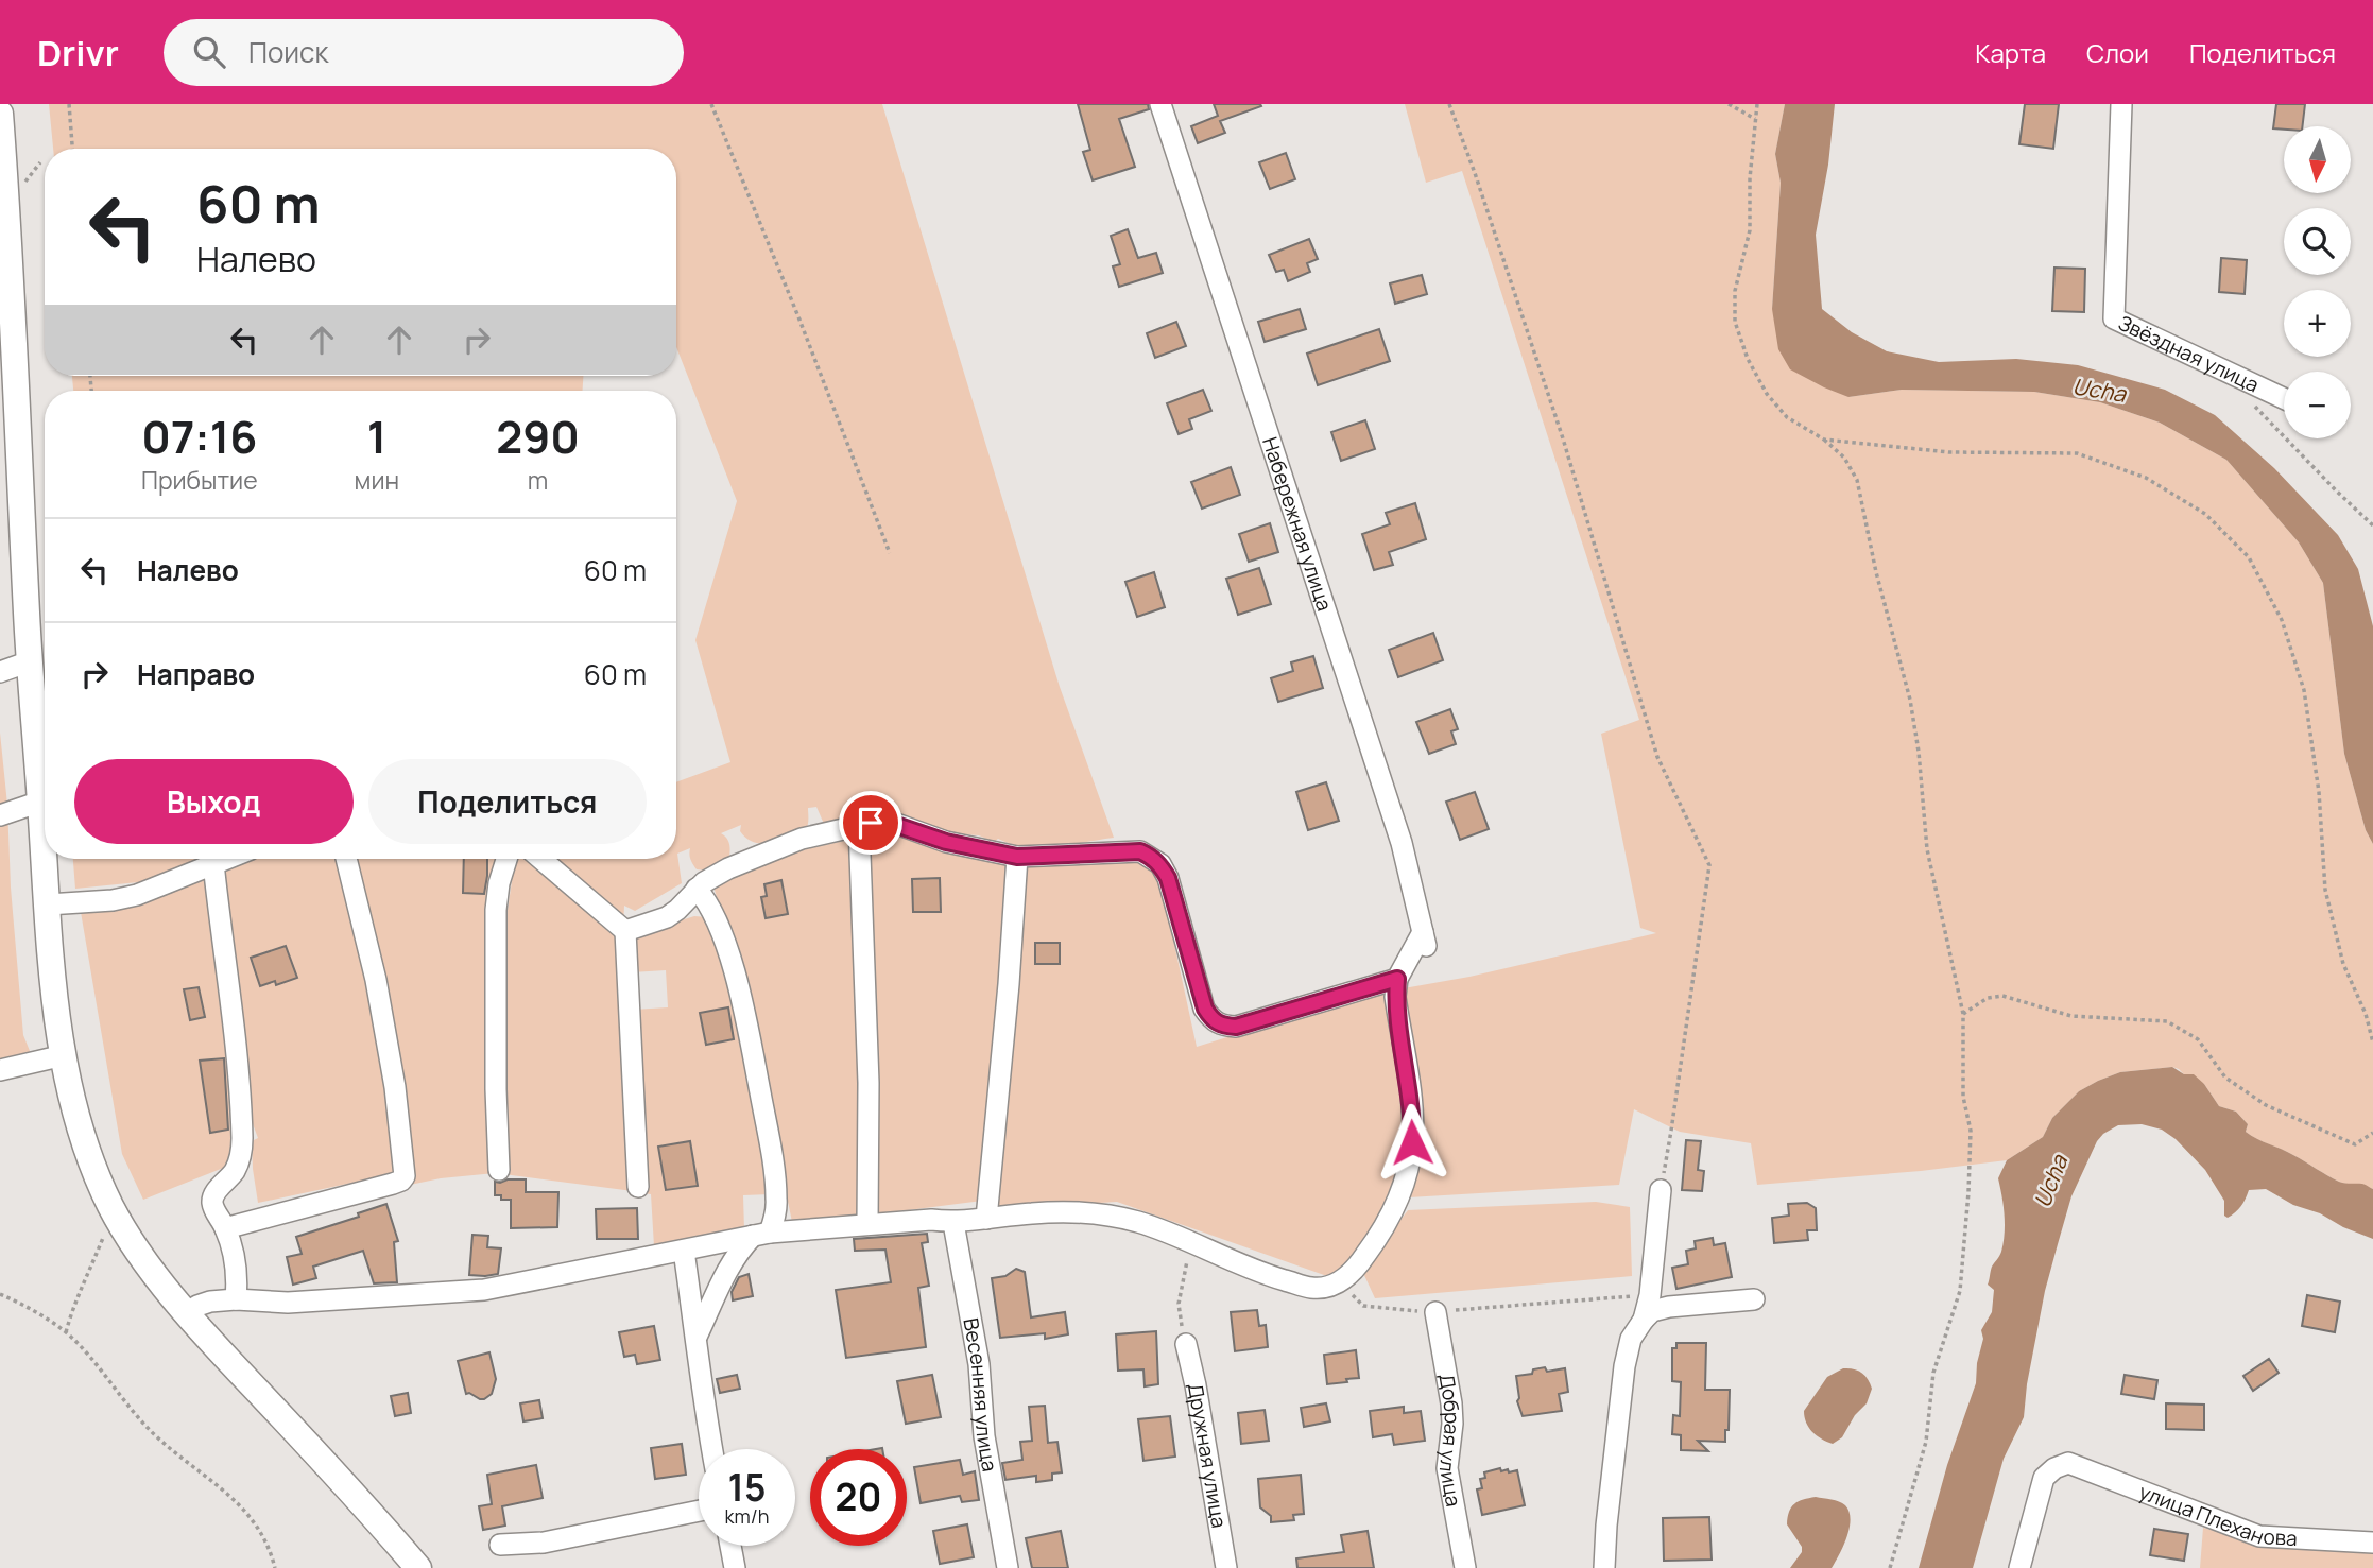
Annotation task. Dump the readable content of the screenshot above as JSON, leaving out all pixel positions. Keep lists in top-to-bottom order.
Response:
{
  "streets": {
    "street": [
      "Звёздная улица",
      "Набережная улица",
      "Весенняя улица",
      "Добрая улица",
      "Дружная улица",
      "улица Плеханова"
    ]
  },
  "water": ["Ucha"],
  "north": "bottom",
  "page": {
    "header": "Drivr",
    "search": "Поиск",
    "nav": ["Карта", "Слои", "Поделиться"],
    "map_buttons": ["+", "−"],
    "turn": ["60 m", "Налево"],
    "eta": [
      "07:16",
      "Прибытие",
      "1",
      "мин",
      "290",
      "m"
    ],
    "list": [
      {
        "name": "Налево",
        "value": "60 m"
      },
      {
        "name": "Направо",
        "value": "60 m"
      }
    ],
    "buttons": ["Выход", "Поделиться"],
    "speed": "15 km/h",
    "limit": "20"
  }
}
